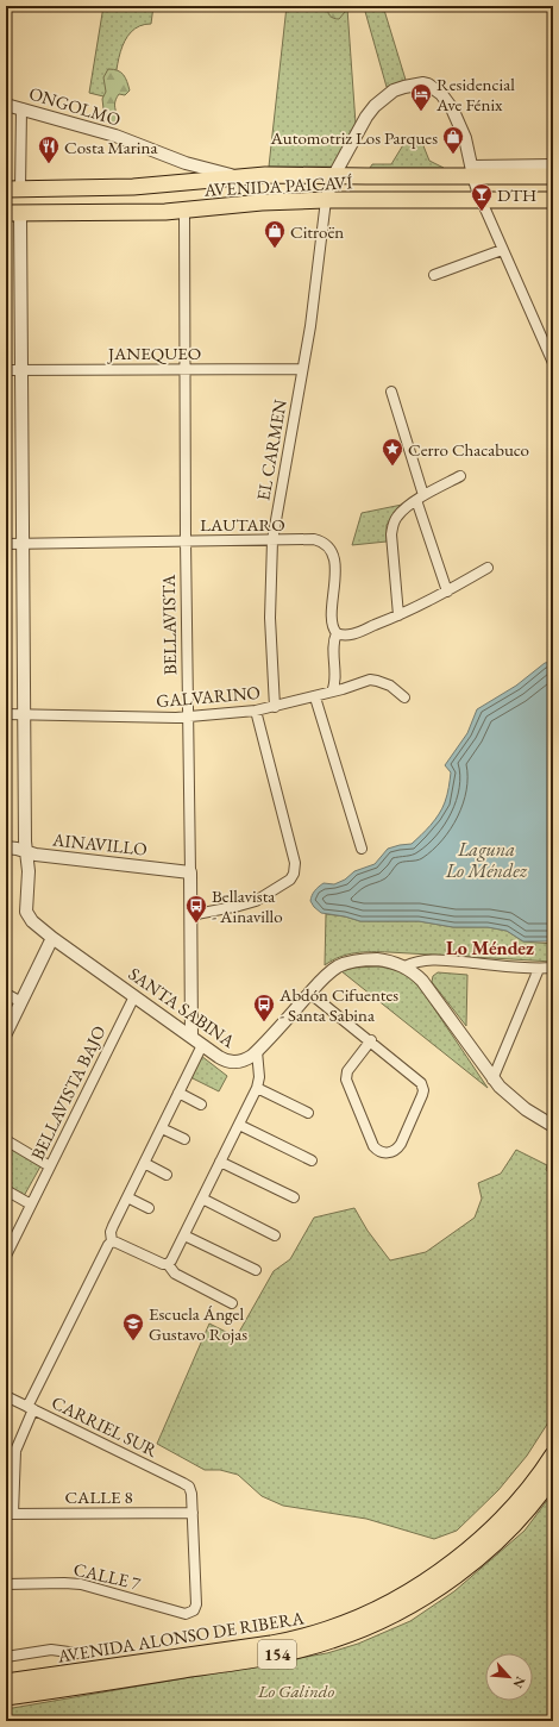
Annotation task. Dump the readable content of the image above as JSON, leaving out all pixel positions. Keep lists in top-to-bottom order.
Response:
{
  "streets": {
    "main road": ["AVENIDA PAICAVÍ", "AVENIDA ALONSO DE RIBERA", "154"],
    "street": [
      "ONGOLMO",
      "JANEQUEO",
      "EL CARMEN",
      "LAUTARO",
      "BELLAVISTA",
      "GALVARINO",
      "AINAVILLO",
      "SANTA SABINA",
      "BELLAVISTA BAJO",
      "CARRIEL SUR",
      "CALLE 8",
      "CALLE 7"
    ]
  },
  "crossings": [
    ["ONGOLMO", "AVENIDA PAICAVÍ"],
    ["AVENIDA PAICAVÍ", "EL CARMEN"],
    ["AVENIDA PAICAVÍ", "BELLAVISTA"],
    ["AVENIDA PAICAVÍ", "SANTA SABINA"],
    ["JANEQUEO", "EL CARMEN"],
    ["JANEQUEO", "BELLAVISTA"],
    ["JANEQUEO", "SANTA SABINA"],
    ["EL CARMEN", "LAUTARO"],
    ["EL CARMEN", "GALVARINO"],
    ["LAUTARO", "BELLAVISTA"],
    ["LAUTARO", "GALVARINO"],
    ["LAUTARO", "SANTA SABINA"],
    ["BELLAVISTA", "GALVARINO"],
    ["BELLAVISTA", "AINAVILLO"],
    ["BELLAVISTA", "SANTA SABINA"],
    ["GALVARINO", "SANTA SABINA"],
    ["AINAVILLO", "SANTA SABINA"],
    ["SANTA SABINA", "BELLAVISTA BAJO"],
    ["CARRIEL SUR", "CALLE 8"],
    ["CARRIEL SUR", "CALLE 7"],
    ["CALLE 8", "CALLE 7"]
  ],
  "districts": ["Lo Méndez"],
  "water": ["Laguna Lo Méndez"],
  "parks": ["Lo Galindo"],
  "places": {
    "hotel": ["Residencial Ave Fénix"],
    "shop": ["Automotriz Los Parques", "Citroën"],
    "restaurant": ["Costa Marina"],
    "bar": ["DTH"],
    "place": ["Cerro Chacabuco"],
    "bus stop": ["Bellavista - Ainavillo", "Abdón Cifuentes - Santa Sabina"],
    "school or university": ["Escuela Ángel Gustavo Rojas"]
  },
  "north": "bottom right"
}
